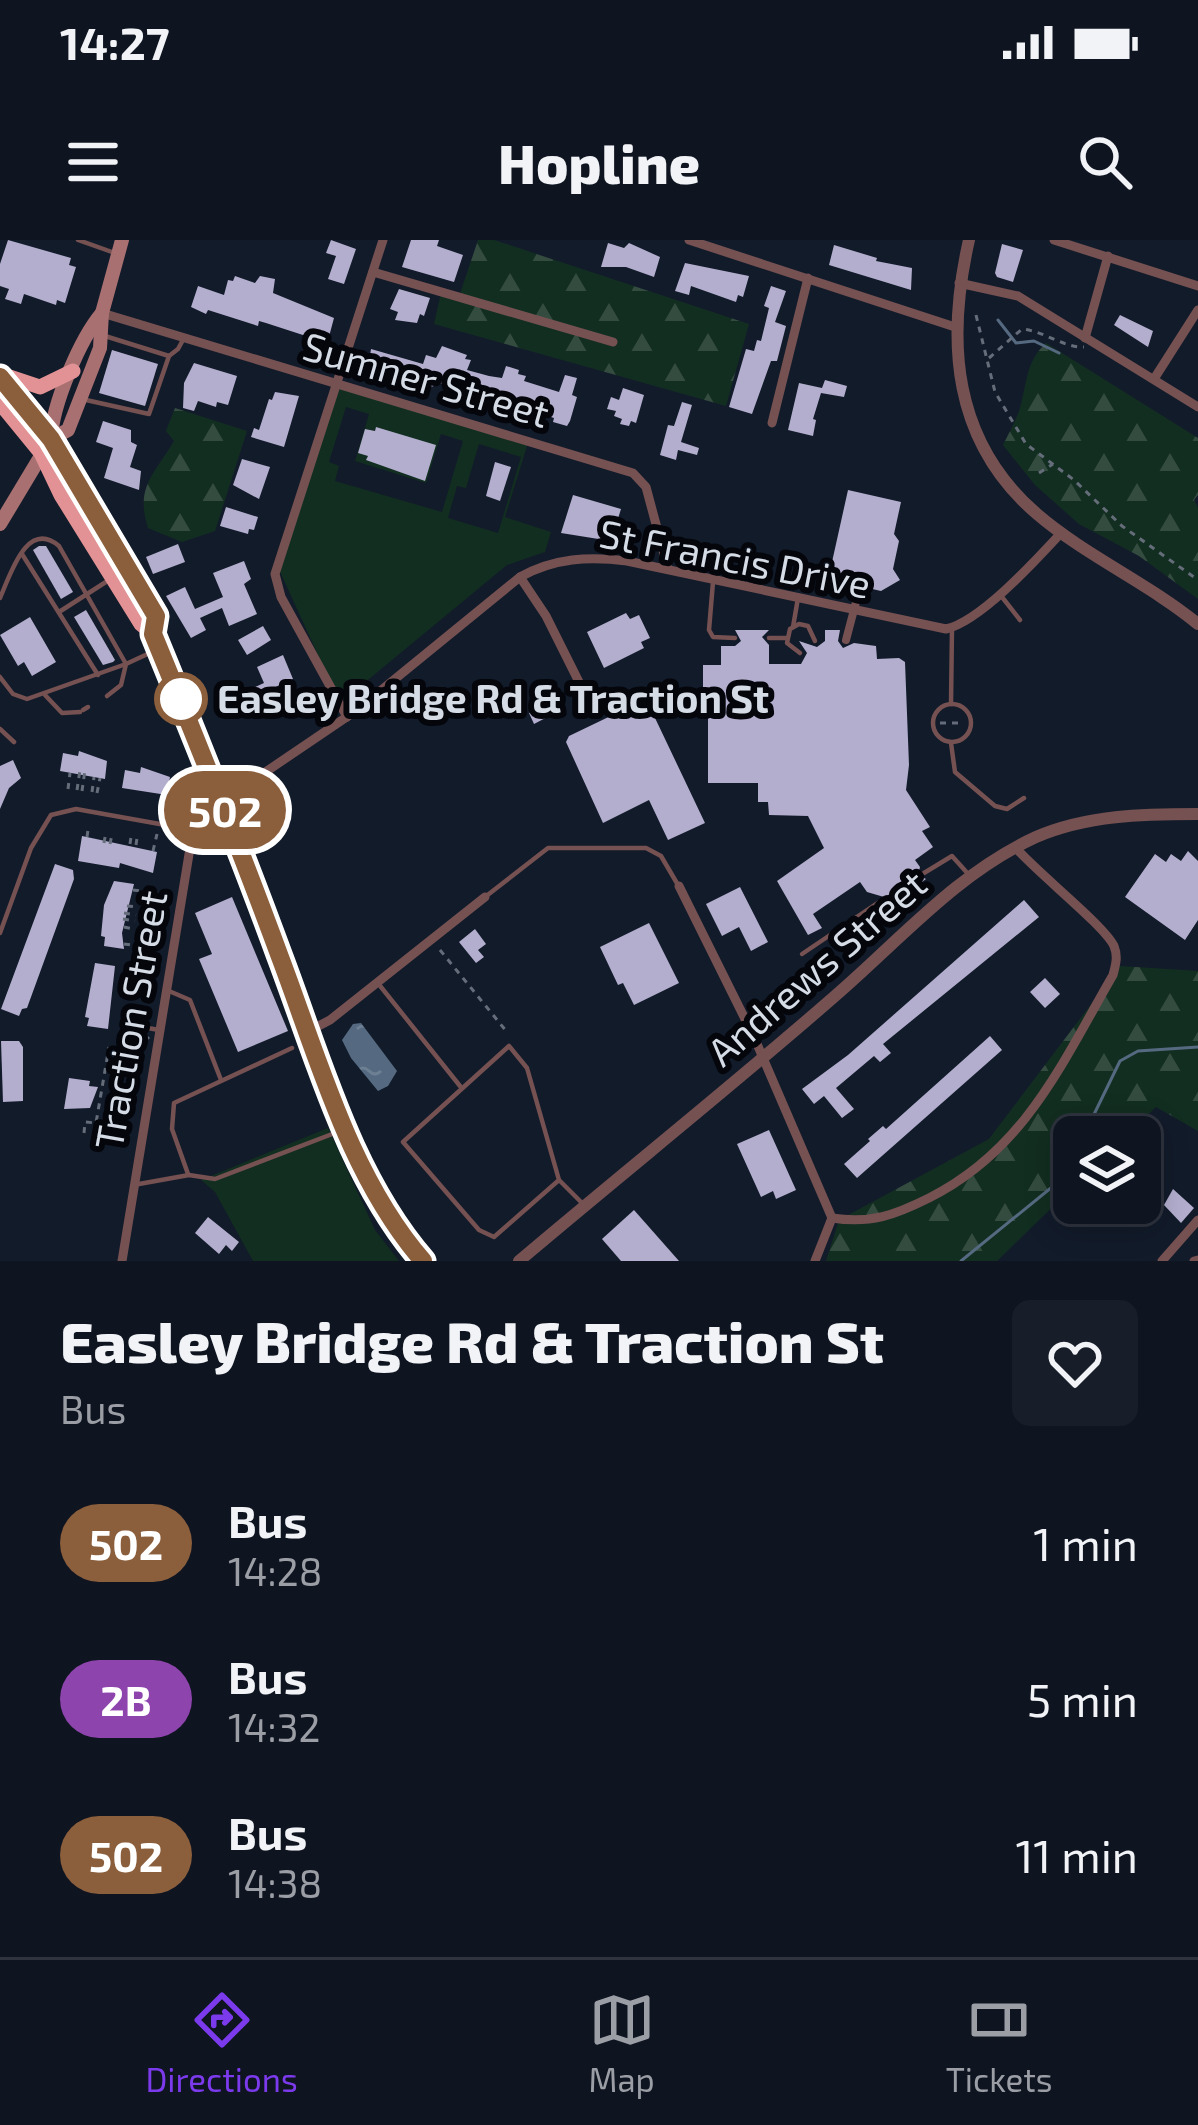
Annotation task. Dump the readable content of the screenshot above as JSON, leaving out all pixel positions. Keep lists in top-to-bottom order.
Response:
{
  "streets": {
    "street": [
      "Sumner Street",
      "St Francis Drive",
      "Andrews Street",
      "Traction Street"
    ]
  },
  "crossings": [
    ["Sumner Street", "St Francis Drive"]
  ],
  "places": ["Easley Bridge Rd & Traction St"],
  "lines": ["bus line 502"],
  "page": {
    "status": "14:27",
    "header": "Hopline",
    "on_map": "502",
    "heading": ["Easley Bridge Rd & Traction St", "Bus"],
    "list": [
      {
        "mark": "502",
        "name": "Bus",
        "note": "14:28",
        "value": "1 min"
      },
      {
        "mark": "2B",
        "name": "Bus",
        "note": "14:32",
        "value": "5 min"
      },
      {
        "mark": "502",
        "name": "Bus",
        "note": "14:38",
        "value": "11 min"
      }
    ],
    "tabs": ["Directions", "Map", "Tickets"]
  }
}
